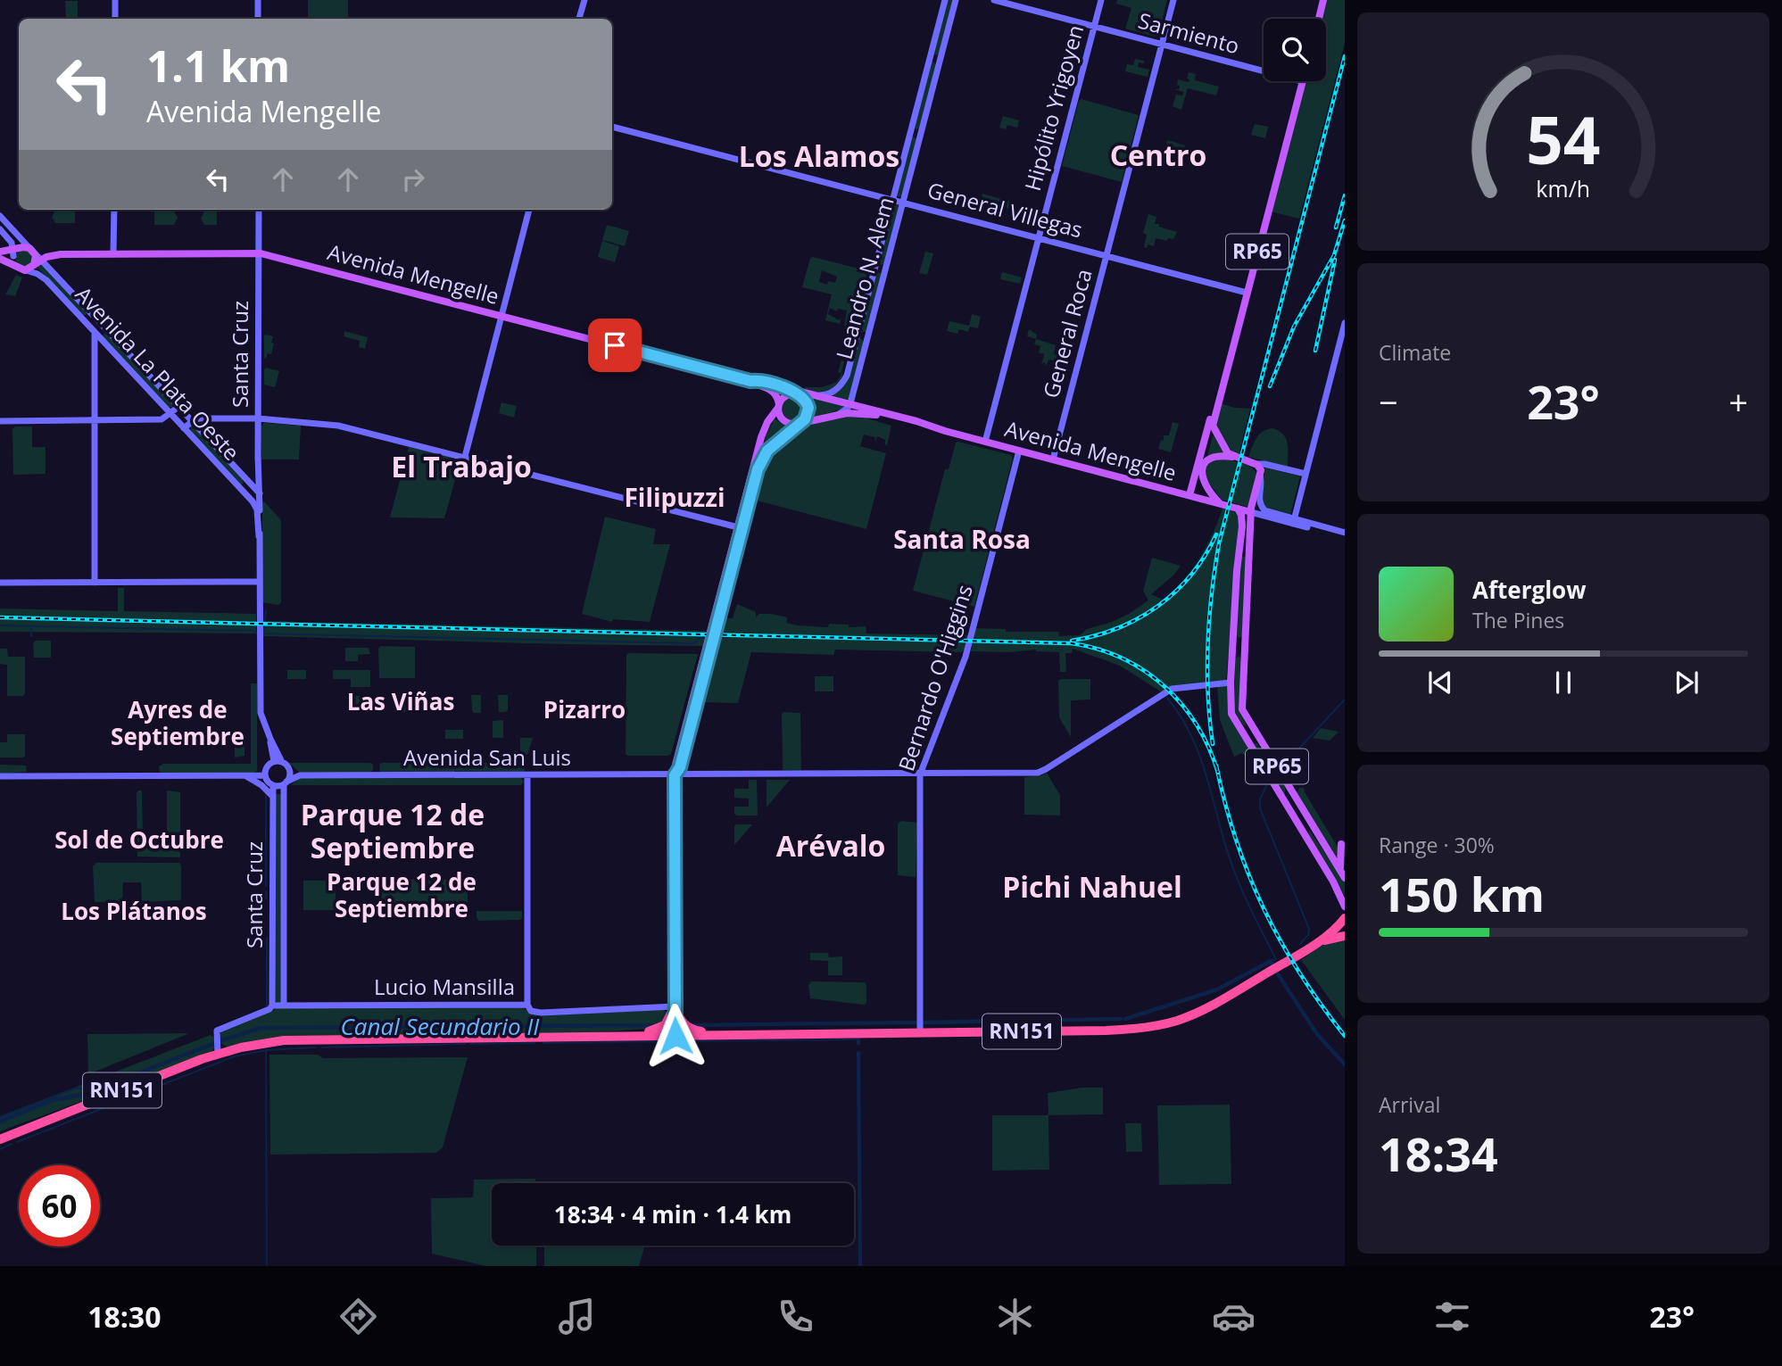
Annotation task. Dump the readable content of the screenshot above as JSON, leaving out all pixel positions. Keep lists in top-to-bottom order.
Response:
{
  "streets": {
    "highway": ["RN151"],
    "main road": [
      "Sarmiento",
      "Hipólito Yrigoyen",
      "General Villegas",
      "RP65",
      "Avenida Mengelle",
      "Leandro N. Alem",
      "General Roca",
      "Santa Cruz",
      "Avenida La Plata Oeste",
      "Bernardo O'Higgins",
      "Avenida San Luis",
      "Lucio Mansilla"
    ]
  },
  "crossings": [
    ["Sarmiento", "Hipólito Yrigoyen"],
    ["Sarmiento", "General Roca"],
    ["Hipólito Yrigoyen", "General Villegas"],
    ["Hipólito Yrigoyen", "Avenida Mengelle"],
    ["General Villegas", "RP65"],
    ["General Villegas", "Leandro N. Alem"],
    ["General Villegas", "General Roca"],
    ["RP65", "Avenida Mengelle"],
    ["RP65", "Avenida San Luis"],
    ["Avenida Mengelle", "Leandro N. Alem"],
    ["Avenida Mengelle", "General Roca"],
    ["Avenida Mengelle", "Santa Cruz"],
    ["Avenida Mengelle", "Avenida La Plata Oeste"],
    ["Avenida Mengelle", "Bernardo O'Higgins"],
    ["Santa Cruz", "Avenida La Plata Oeste"],
    ["Santa Cruz", "Avenida San Luis"],
    ["Santa Cruz", "Lucio Mansilla"],
    ["Bernardo O'Higgins", "Avenida San Luis"],
    ["Bernardo O'Higgins", "RN151"],
    ["Lucio Mansilla", "RN151"]
  ],
  "districts": [
    "Centro",
    "Los Alamos",
    "El Trabajo",
    "Filipuzzi",
    "Santa Rosa",
    "Las Viñas",
    "Ayres de Septiembre",
    "Pizarro",
    "Parque 12 de Septiembre",
    "Sol de Octubre",
    "Arévalo",
    "Parque 12 de Septiembre",
    "Pichi Nahuel",
    "Los Plátanos"
  ],
  "water": ["Canal Secundario II"],
  "page": {
    "turn": ["1.1 km", "Avenida Mengelle"],
    "tile": [
      "Climate",
      ["Range · 30%", "150 km"],
      ["Arrival", "18:34"]
    ],
    "heat": ["−", "23°", "+"],
    "song": ["Afterglow", "The Pines"],
    "limit": "60",
    "trip": "18:34 · 4 min · 1.4 km",
    "tabs": ["18:30", "23°"],
    "gauge": ["54", "km/h"]
  }
}
